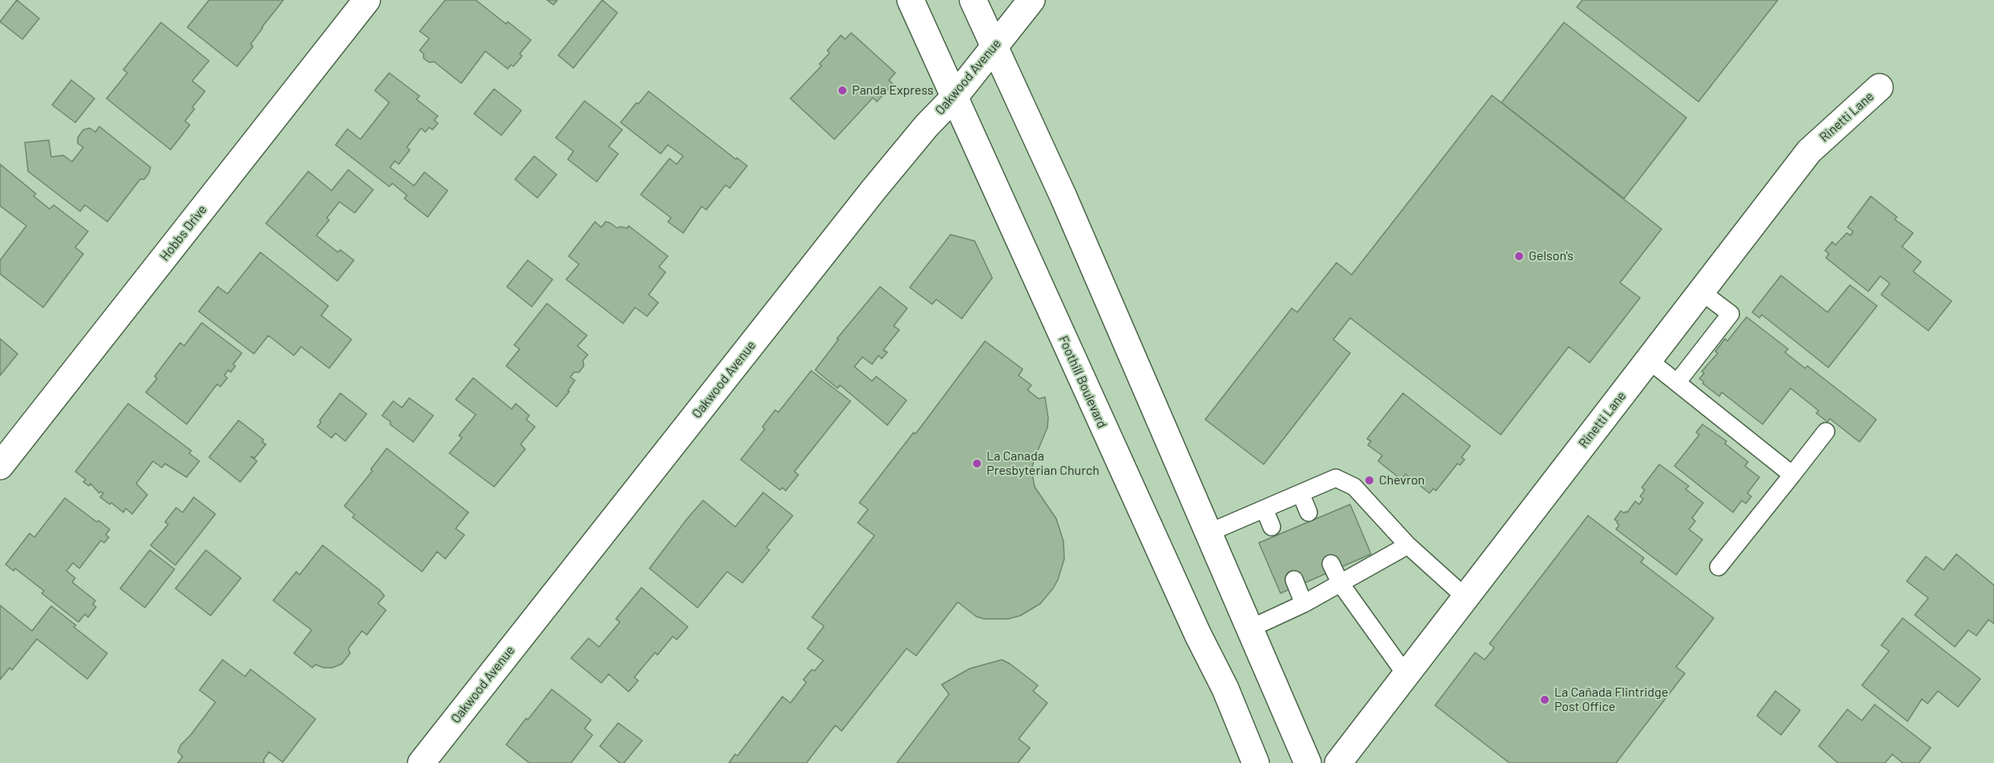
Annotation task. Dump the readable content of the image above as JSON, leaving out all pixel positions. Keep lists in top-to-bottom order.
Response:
{
  "streets": {
    "street": [
      "Oakwood Avenue",
      "Rinetti Lane",
      "Hobbs Drive",
      "Foothill Boulevard"
    ]
  },
  "crossings": [
    ["Oakwood Avenue", "Foothill Boulevard"]
  ],
  "places": [
    "Panda Express",
    "Gelson's",
    "La Canada Presbyterian Church",
    "Chevron",
    "La Cañada Flintridge Post Office"
  ]
}
